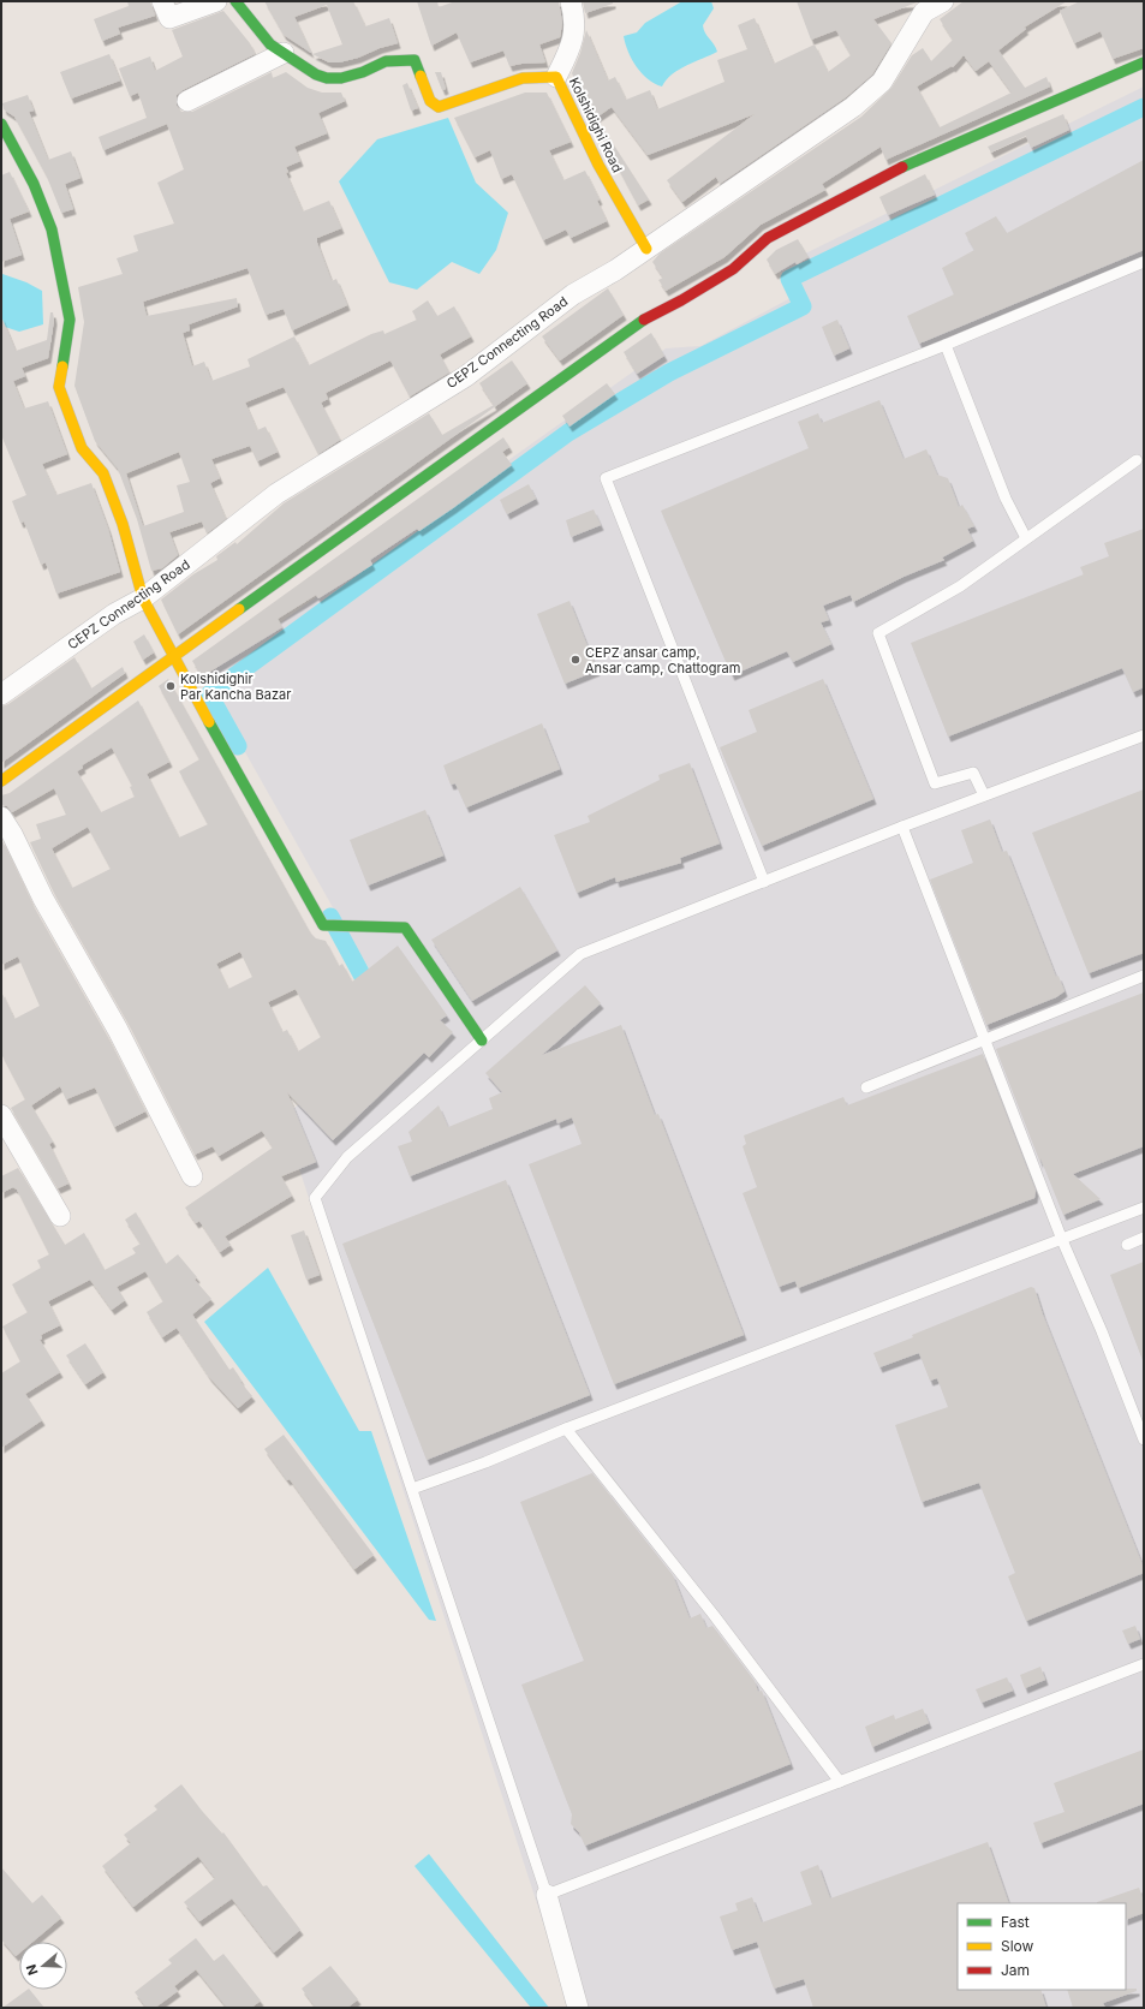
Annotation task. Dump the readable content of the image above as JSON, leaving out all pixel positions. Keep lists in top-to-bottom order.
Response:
{
  "streets": {
    "street": ["Kolshidighi Road", "CEPZ Connecting Road"]
  },
  "crossings": [
    ["Kolshidighi Road", "CEPZ Connecting Road"]
  ],
  "places": ["CEPZ ansar camp, Ansar camp, Chattogram", "Kolshidighir Par Kancha Bazar"],
  "legend": ["Fast", "Slow", "Jam"],
  "north": "left"
}
